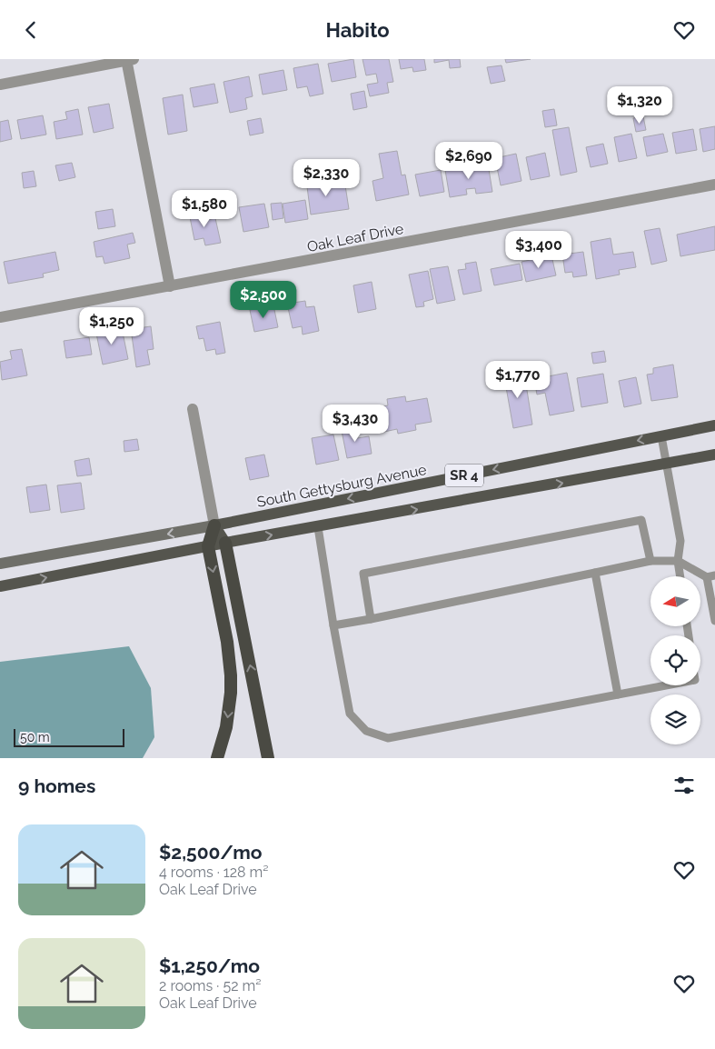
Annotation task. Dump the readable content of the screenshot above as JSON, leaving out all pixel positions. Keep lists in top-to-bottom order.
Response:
{
  "streets": {
    "main road": ["SR 4", "South Gettysburg Avenue"],
    "street": ["Oak Leaf Drive"]
  },
  "scale_bar": "50 m",
  "north": "left",
  "page": {
    "header": "Habito",
    "price": [
      "$1,320",
      "$2,690",
      "$2,330",
      "$1,580",
      "$3,400",
      "$2,500",
      "$1,250",
      "$1,770",
      "$3,430"
    ],
    "scale": "50 m",
    "heading": "9 homes",
    "list": [
      {
        "name": "$2,500/mo",
        "note": "4 rooms · 128 m² · Oak Leaf Drive"
      },
      {
        "name": "$1,250/mo",
        "note": "2 rooms · 52 m² · Oak Leaf Drive"
      }
    ]
  }
}
